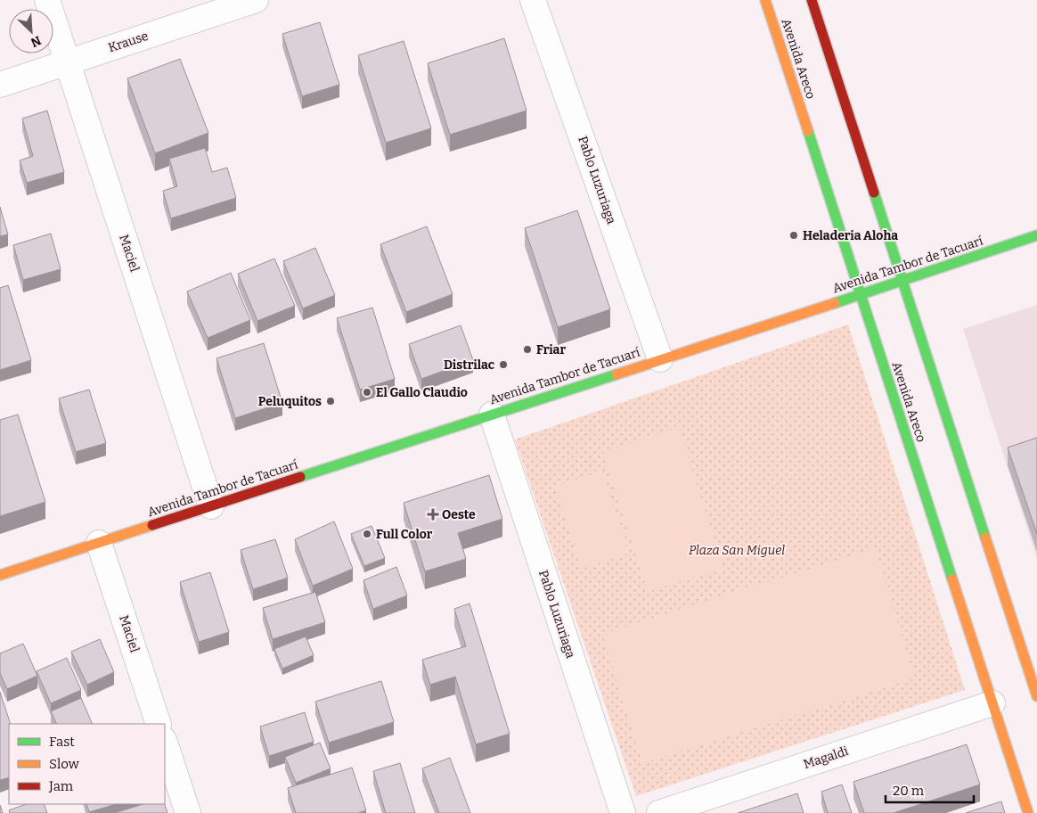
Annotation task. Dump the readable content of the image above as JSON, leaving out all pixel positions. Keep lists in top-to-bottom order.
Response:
{
  "streets": {
    "main road": ["Avenida Areco", "Avenida Tambor de Tacuarí"],
    "street": [
      "Krause",
      "Pablo Luzuriaga",
      "Maciel",
      "Magaldi"
    ]
  },
  "crossings": [
    ["Krause", "Maciel"],
    ["Avenida Areco", "Avenida Tambor de Tacuarí"],
    ["Avenida Areco", "Magaldi"],
    ["Pablo Luzuriaga", "Avenida Tambor de Tacuarí"],
    ["Maciel", "Avenida Tambor de Tacuarí"]
  ],
  "parks": ["Plaza San Miguel"],
  "places": {
    "other": [
      "Heladeria Aloha",
      "Friar",
      "Distrilac",
      "El Gallo Claudio",
      "Peluquitos",
      "Full Color"
    ],
    "health": ["Oeste"]
  },
  "legend": ["Fast", "Slow", "Jam"],
  "scale_bar": "20 m",
  "north": "bottom right"
}
